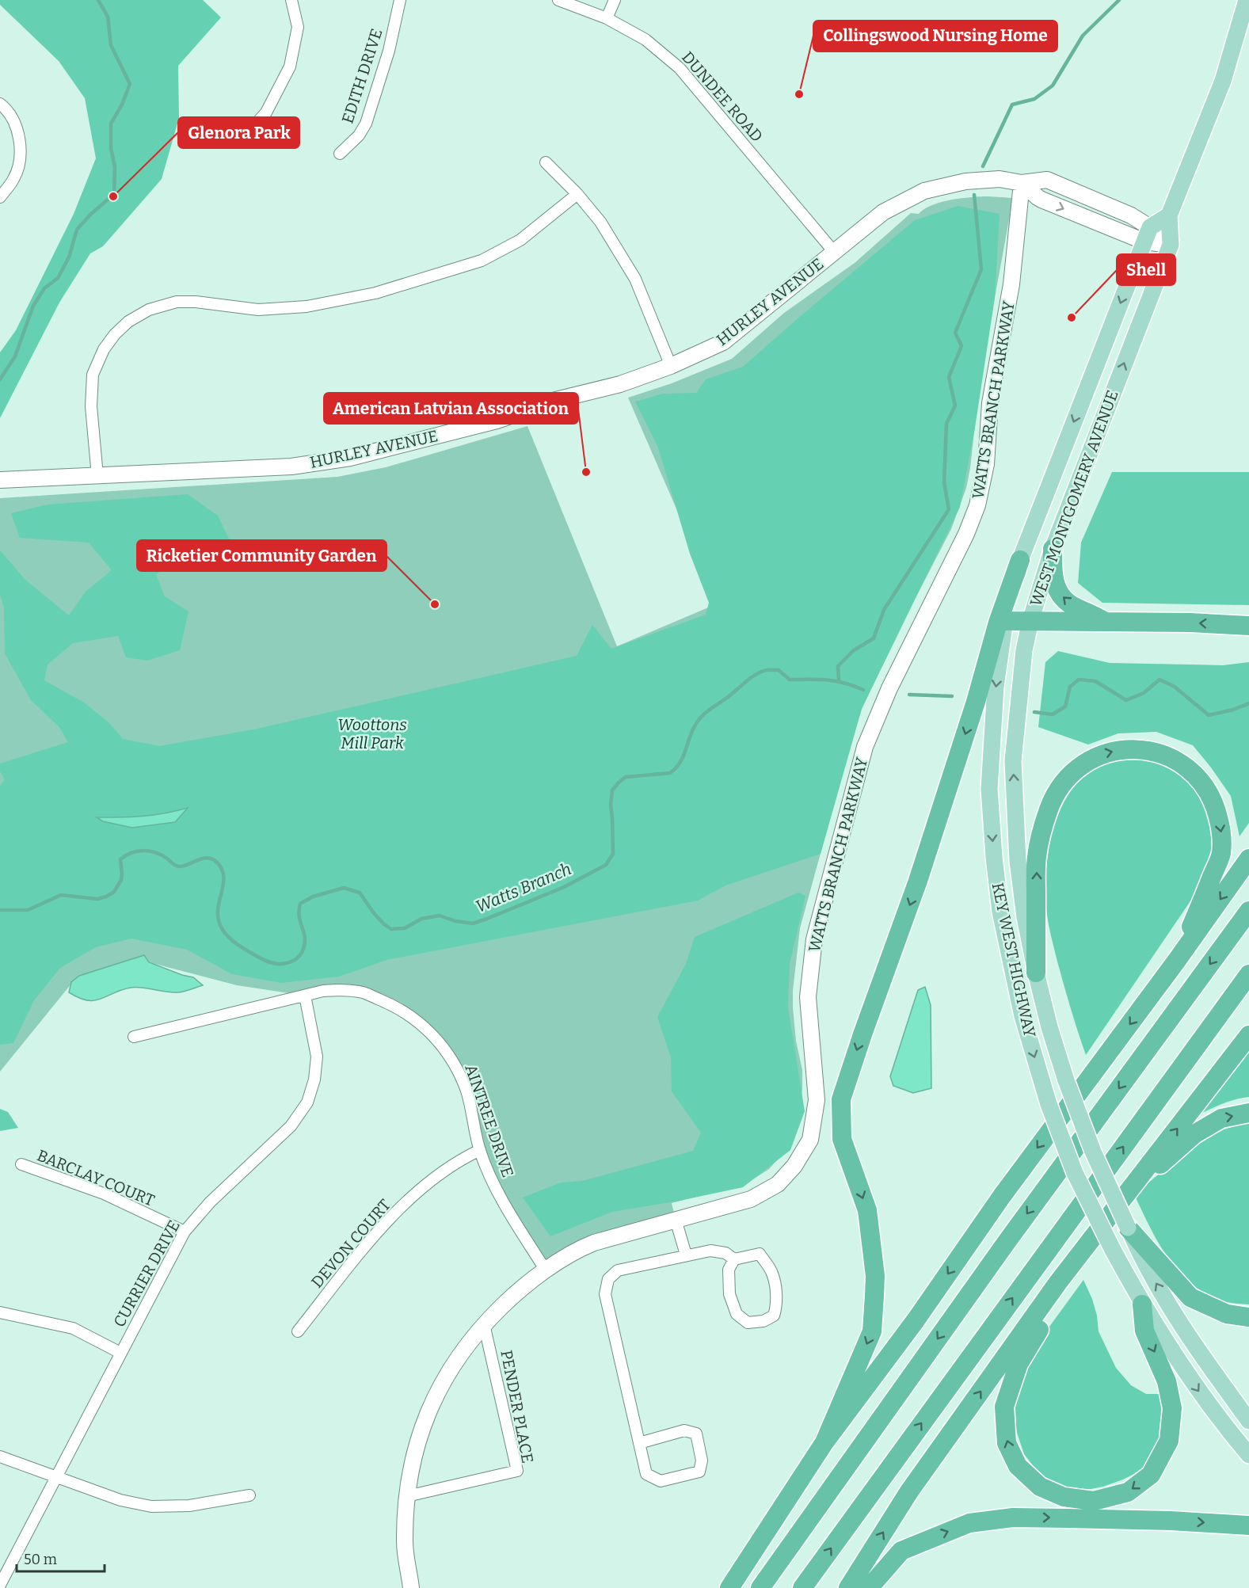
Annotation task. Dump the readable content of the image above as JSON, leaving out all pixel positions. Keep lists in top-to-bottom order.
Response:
{
  "streets": {
    "main road": ["WEST MONTGOMERY AVENUE", "KEY WEST HIGHWAY"],
    "street": [
      "EDITH DRIVE",
      "DUNDEE ROAD",
      "HURLEY AVENUE",
      "WATTS BRANCH PARKWAY",
      "AINTREE DRIVE",
      "BARCLAY COURT",
      "DEVON COURT",
      "CURRIER DRIVE",
      "PENDER PLACE"
    ]
  },
  "crossings": [
    ["DUNDEE ROAD", "HURLEY AVENUE"],
    ["HURLEY AVENUE", "WATTS BRANCH PARKWAY"],
    ["WATTS BRANCH PARKWAY", "AINTREE DRIVE"],
    ["WATTS BRANCH PARKWAY", "PENDER PLACE"],
    ["WEST MONTGOMERY AVENUE", "KEY WEST HIGHWAY"],
    ["AINTREE DRIVE", "DEVON COURT"],
    ["AINTREE DRIVE", "CURRIER DRIVE"],
    ["BARCLAY COURT", "CURRIER DRIVE"]
  ],
  "one_way": ["KEY WEST HIGHWAY"],
  "water": ["Watts Branch"],
  "parks": ["Woottons Mill Park"],
  "places": [
    "Collingswood Nursing Home",
    "Glenora Park",
    "Shell",
    "American Latvian Association",
    "Ricketier Community Garden"
  ],
  "scale_bar": "50 m"
}
